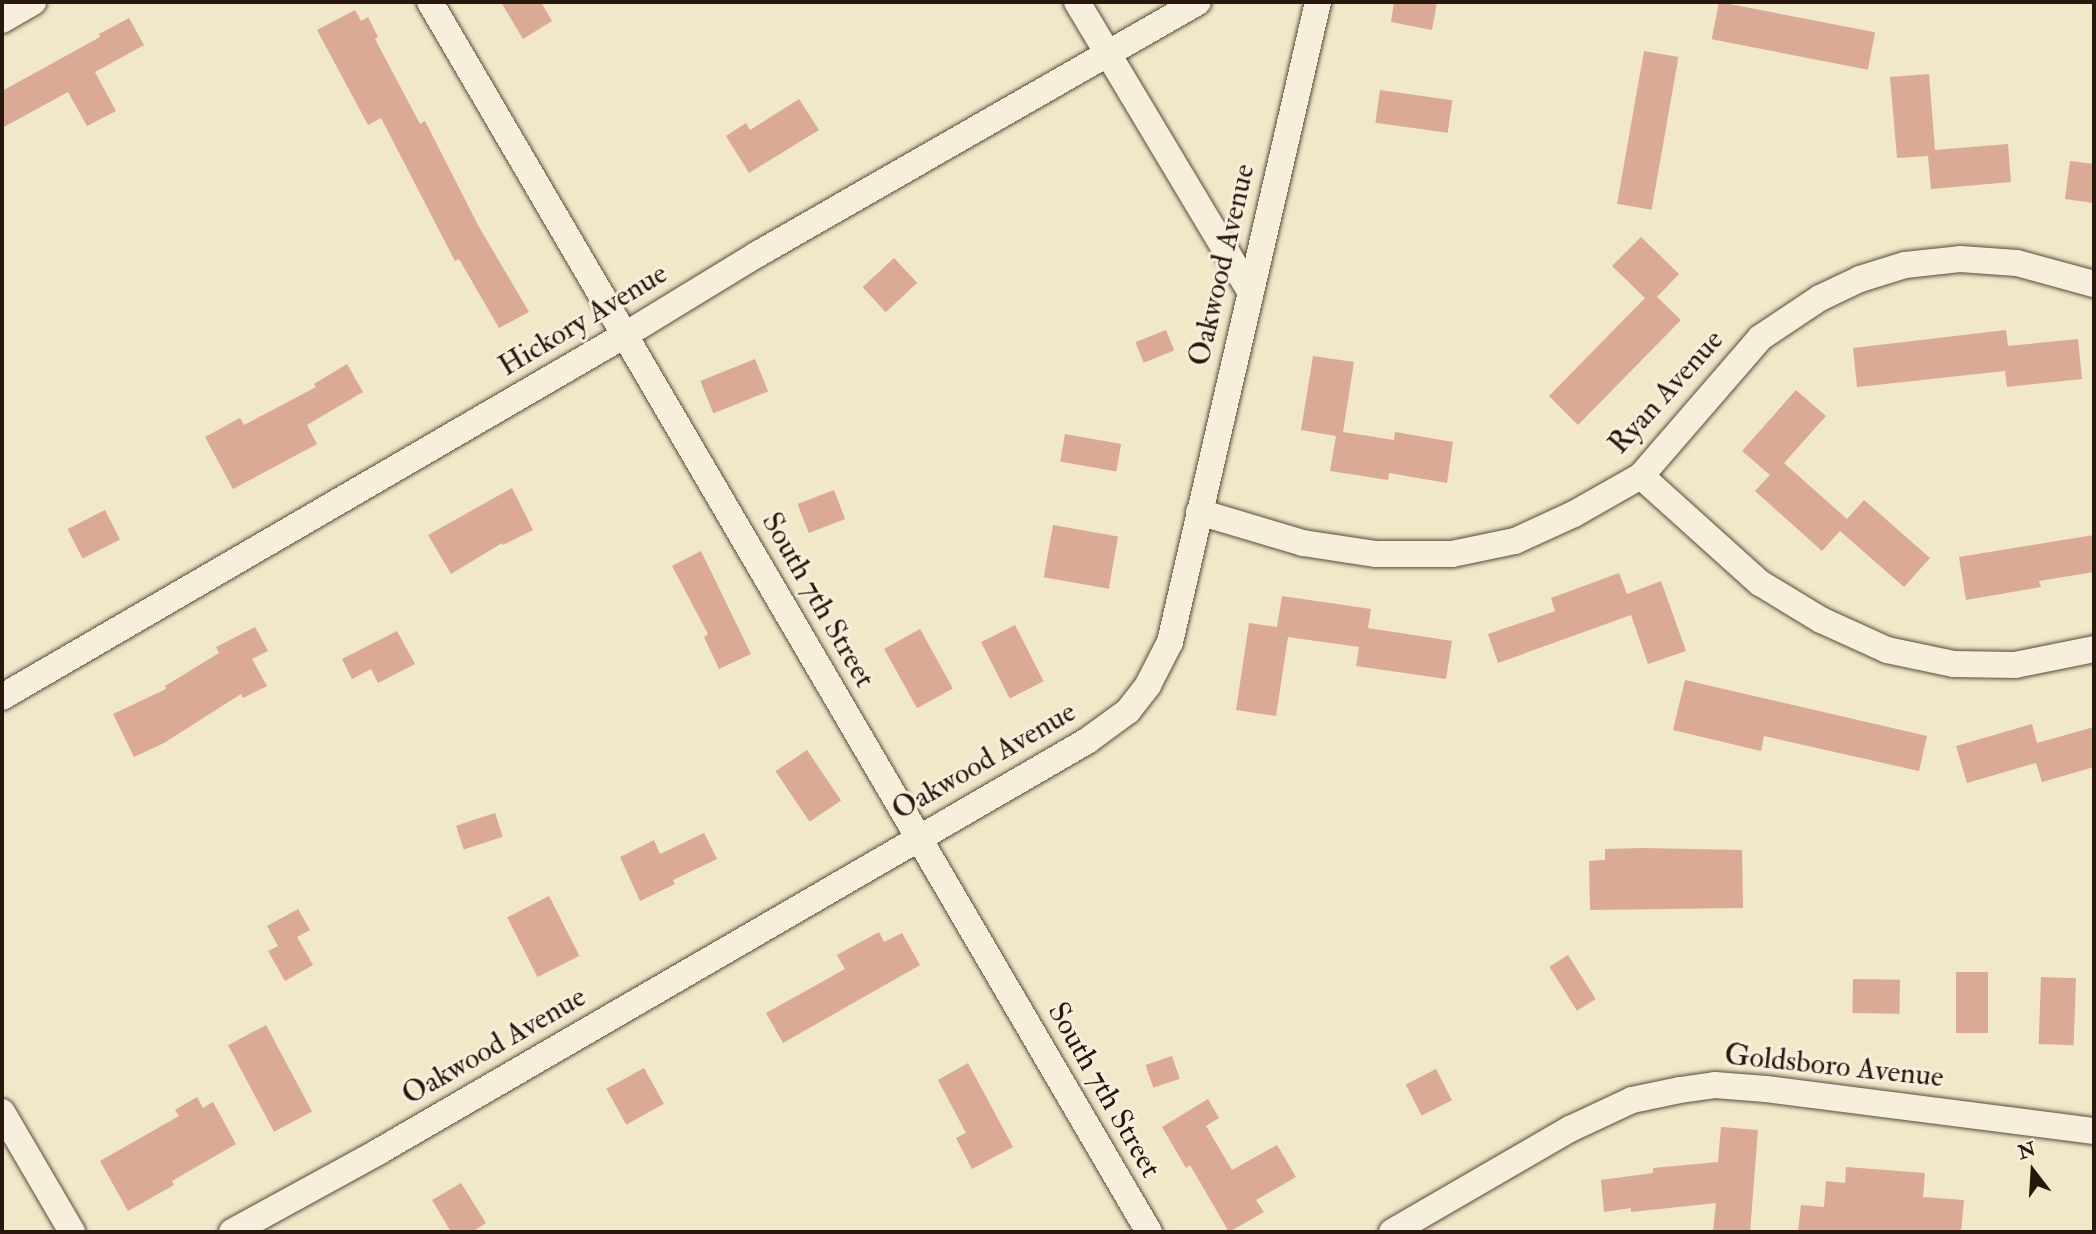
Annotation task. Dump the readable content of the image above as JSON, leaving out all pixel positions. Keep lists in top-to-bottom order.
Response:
{
  "streets": {
    "street": [
      "Oakwood Avenue",
      "Hickory Avenue",
      "Ryan Avenue",
      "South 7th Street",
      "Goldsboro Avenue"
    ]
  },
  "crossings": [
    ["Oakwood Avenue", "Ryan Avenue"],
    ["Oakwood Avenue", "South 7th Street"],
    ["Hickory Avenue", "South 7th Street"]
  ],
  "north": "top"
}
